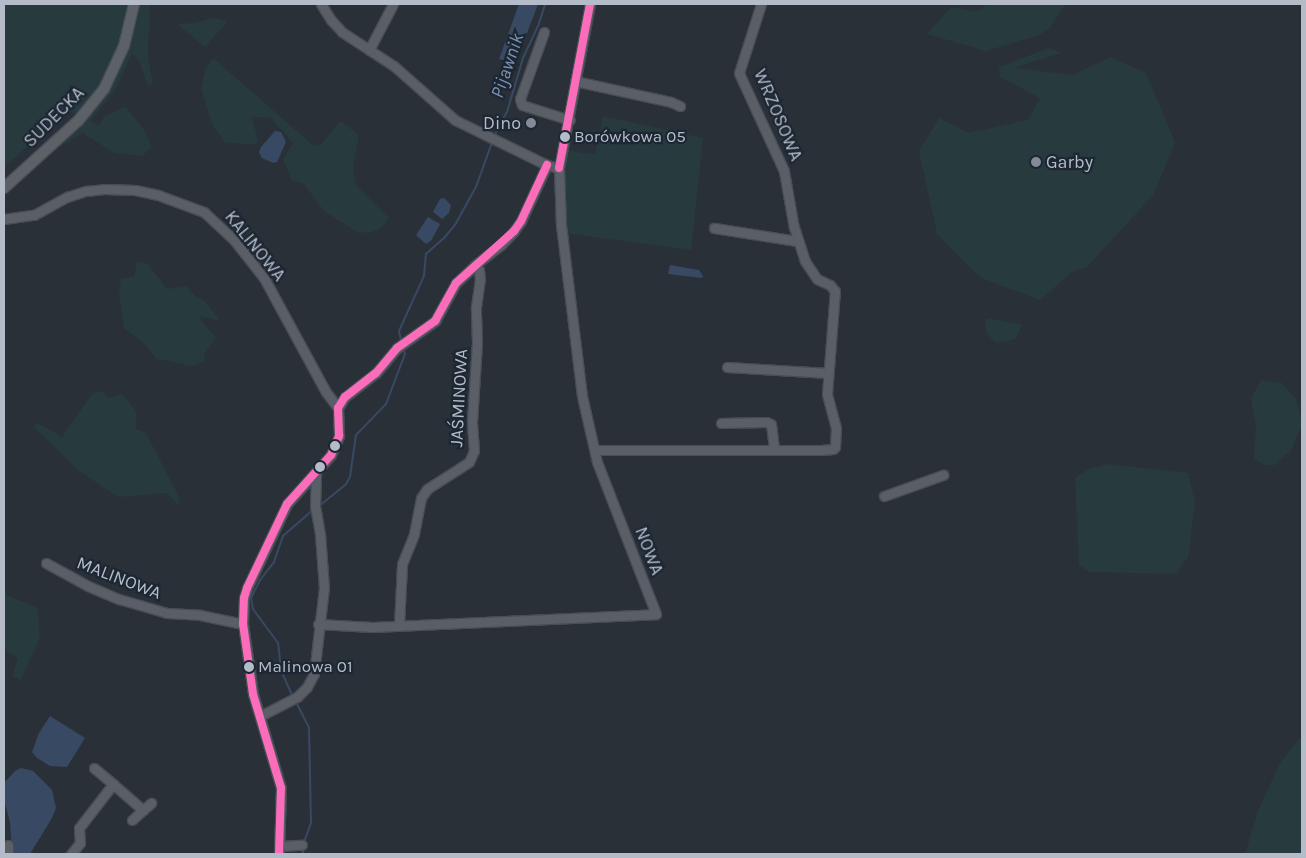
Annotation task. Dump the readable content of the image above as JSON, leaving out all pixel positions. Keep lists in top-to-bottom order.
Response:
{
  "streets": {
    "main road": ["SUDECKA"],
    "street": [
      "WRZOSOWA",
      "KALINOWA",
      "JAŚMINOWA",
      "NOWA",
      "MALINOWA"
    ]
  },
  "crossings": [
    ["WRZOSOWA", "NOWA"],
    ["JAŚMINOWA", "NOWA"]
  ],
  "water": ["Pijawnik"],
  "places": [
    "Dino",
    "Borówkowa 05",
    "Garby",
    "Malinowa 01"
  ]
}
